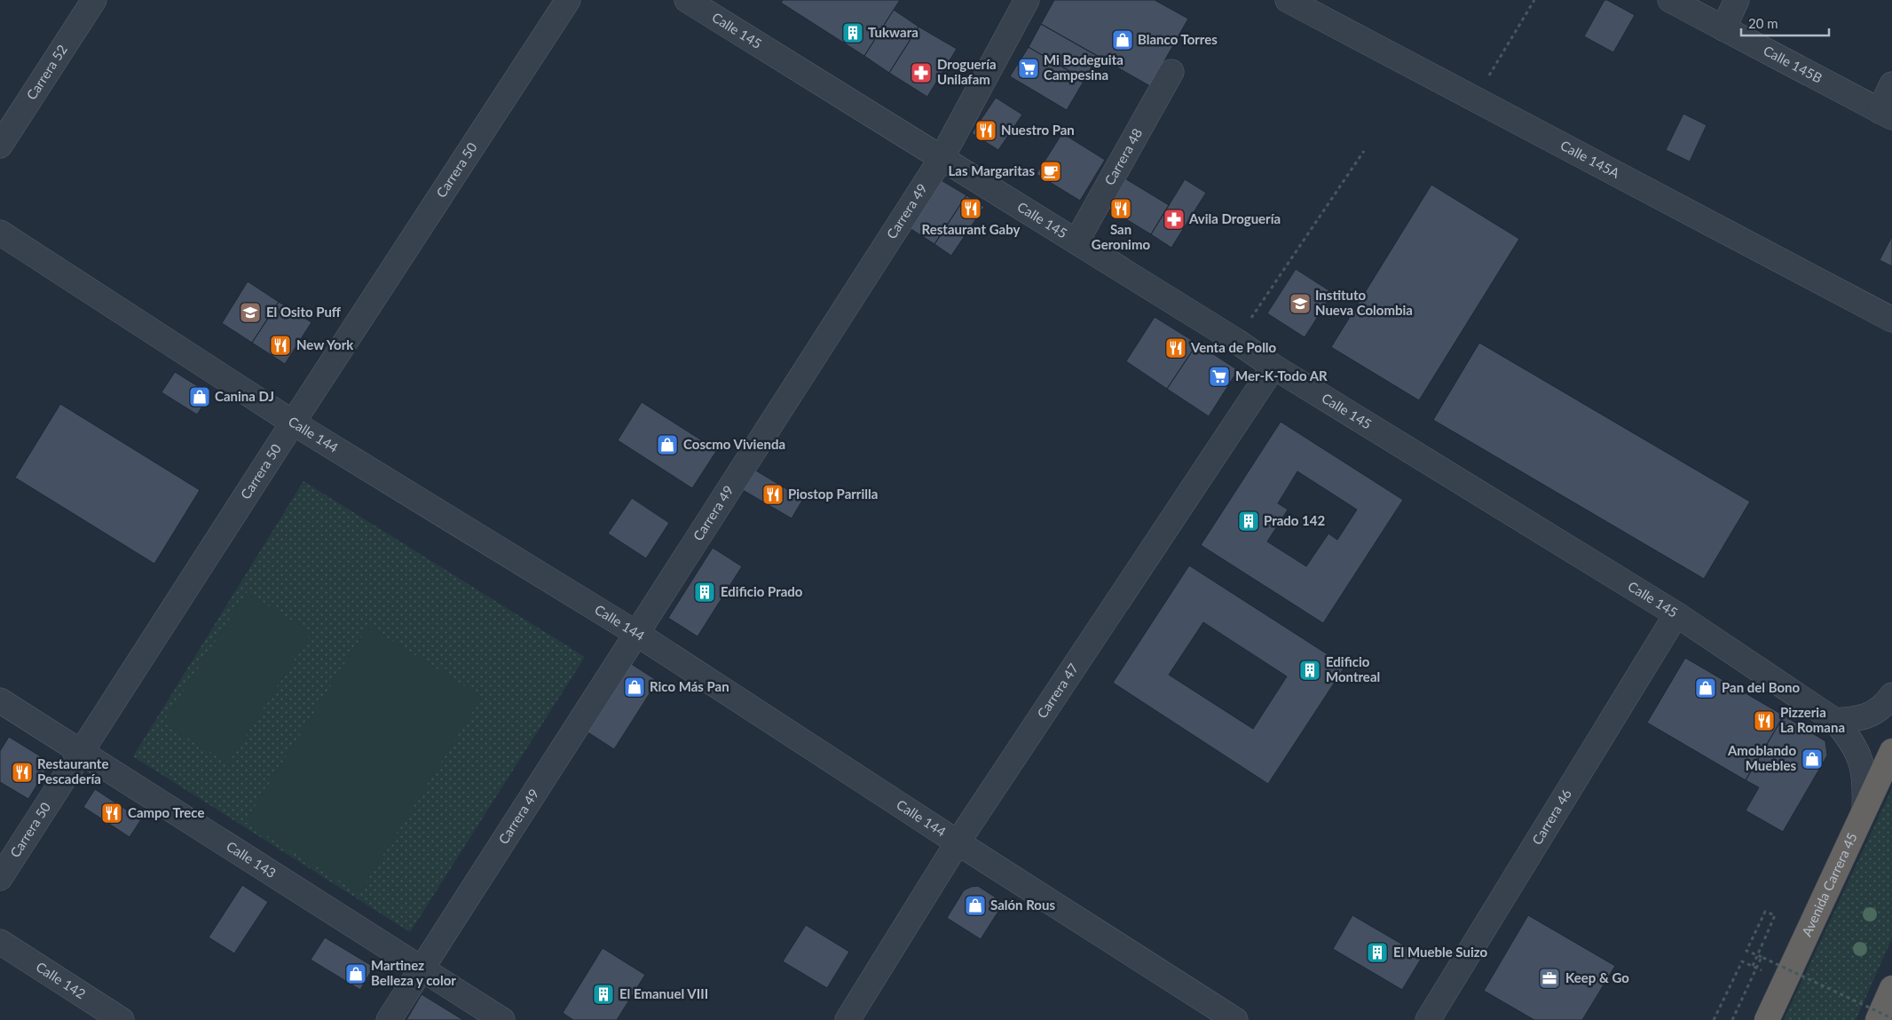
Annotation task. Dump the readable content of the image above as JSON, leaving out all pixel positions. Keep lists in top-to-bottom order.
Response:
{
  "streets": {
    "highway": ["Avenida Carrera 45"],
    "street": [
      "Calle 145",
      "Calle 145B",
      "Carrera 52",
      "Carrera 48",
      "Calle 145A",
      "Carrera 50",
      "Carrera 49",
      "Calle 144",
      "Carrera 47",
      "Carrera 46",
      "Calle 143",
      "Calle 142"
    ]
  },
  "crossings": [
    ["Calle 145", "Carrera 48"],
    ["Calle 145", "Carrera 49"],
    ["Calle 145", "Carrera 47"],
    ["Calle 145", "Carrera 46"],
    ["Calle 145", "Avenida Carrera 45"],
    ["Carrera 50", "Calle 144"],
    ["Carrera 50", "Calle 143"],
    ["Carrera 49", "Calle 144"],
    ["Carrera 49", "Calle 143"],
    ["Calle 144", "Carrera 47"]
  ],
  "places": {
    "building": [
      "Tukwara",
      "Prado 142",
      "Edificio Prado",
      "Edificio Montreal",
      "El Mueble Suizo",
      "El Emanuel VIII"
    ],
    "shop": [
      "Blanco Torres",
      "Canina DJ",
      "Coscmo Vivienda",
      "Rico Más Pan",
      "Pan del Bono",
      "Amoblando Muebles",
      "Salón Rous",
      "Martinez Belleza y color"
    ],
    "supermarket": ["Mi Bodeguita Campesina", "Mer-K-Todo AR"],
    "pharmacy": ["Droguería Unilafam", "Avila Droguería"],
    "restaurant": [
      "Nuestro Pan",
      "Restaurant Gaby",
      "San Geronimo",
      "New York",
      "Venta de Pollo",
      "Piostop Parrilla",
      "Pizzeria La Romana",
      "Restaurante Pescadería",
      "Campo Trece"
    ],
    "cafe": ["Las Margaritas"],
    "school or university": ["Instituto Nueva Colombia", "El Osito Puff"],
    "office": ["Keep & Go"]
  },
  "scale_bar": "20 m"
}
